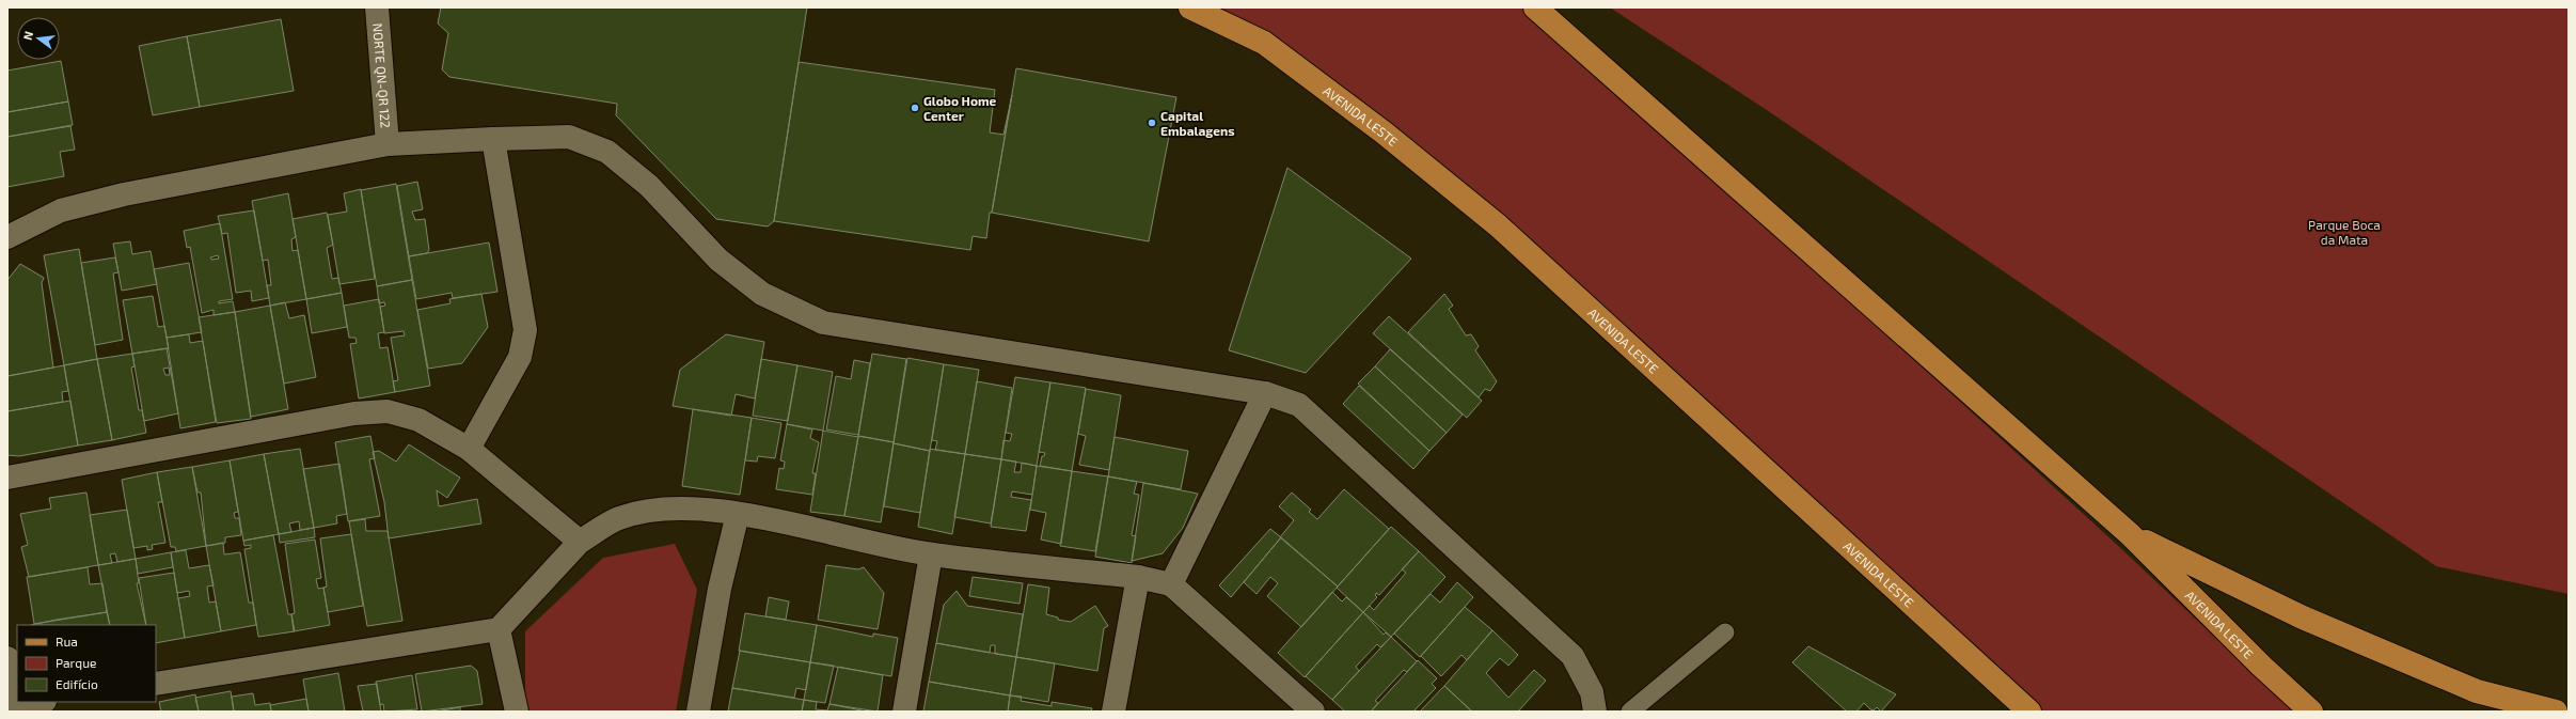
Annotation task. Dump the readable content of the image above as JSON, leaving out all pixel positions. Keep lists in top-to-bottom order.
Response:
{
  "streets": {
    "main road": ["AVENIDA LESTE"],
    "street": ["NORTE QN-QR 122"]
  },
  "parks": ["Parque Boca da Mata"],
  "places": ["Globo Home Center", "Capital Embalagens"],
  "legend": ["Rua", "Parque", "Edifício"],
  "north": "left"
}
